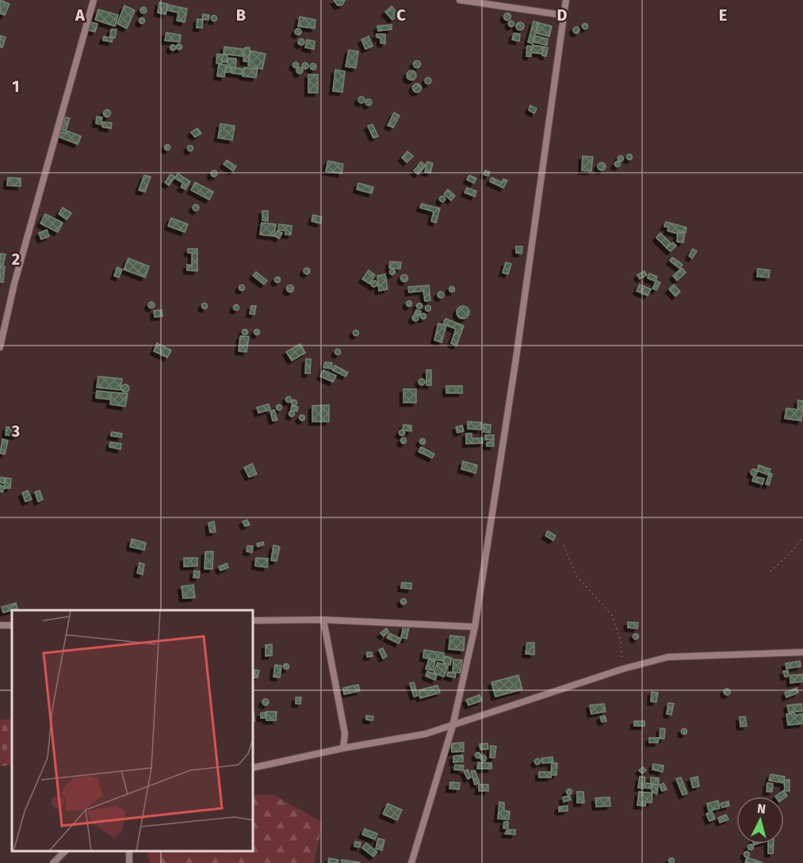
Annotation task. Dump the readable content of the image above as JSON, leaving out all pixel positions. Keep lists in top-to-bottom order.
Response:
{
  "north": "top",
  "grid": {
    "columns": [
      "A",
      "B",
      "C",
      "D",
      "E"
    ],
    "rows": ["1", "2", "3"]
  }
}
